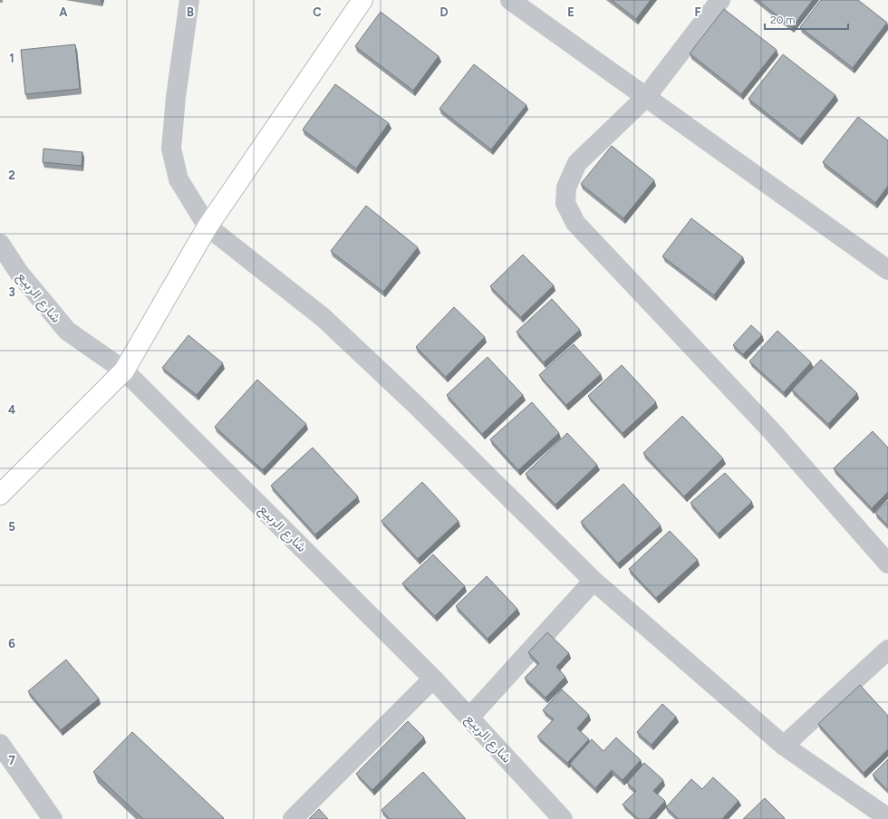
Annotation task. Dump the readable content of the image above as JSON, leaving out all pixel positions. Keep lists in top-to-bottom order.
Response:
{
  "streets": {
    "street": ["شارع الربيع"]
  },
  "scale_bar": "20 m",
  "grid": {
    "columns": [
      "A",
      "B",
      "C",
      "D",
      "E",
      "F"
    ],
    "rows": [
      "1",
      "2",
      "3",
      "4",
      "5",
      "6",
      "7"
    ]
  }
}
